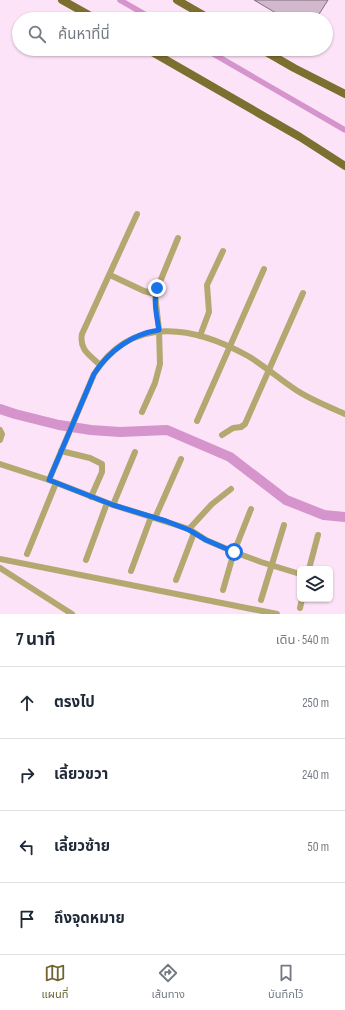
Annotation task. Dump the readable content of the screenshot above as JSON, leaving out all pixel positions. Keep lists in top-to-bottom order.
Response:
{
  "page": {
    "search": "ค้นหาที่นี่",
    "heading": ["7 นาที", "เดิน · 540 m"],
    "list": [
      ["ตรงไป", "250 m"],
      ["เลี้ยวขวา", "240 m"],
      ["เลี้ยวซ้าย", "50 m"],
      "ถึงจุดหมาย"
    ],
    "nav": ["แผนที่", "เส้นทาง", "บันทึกไว้"]
  }
}
